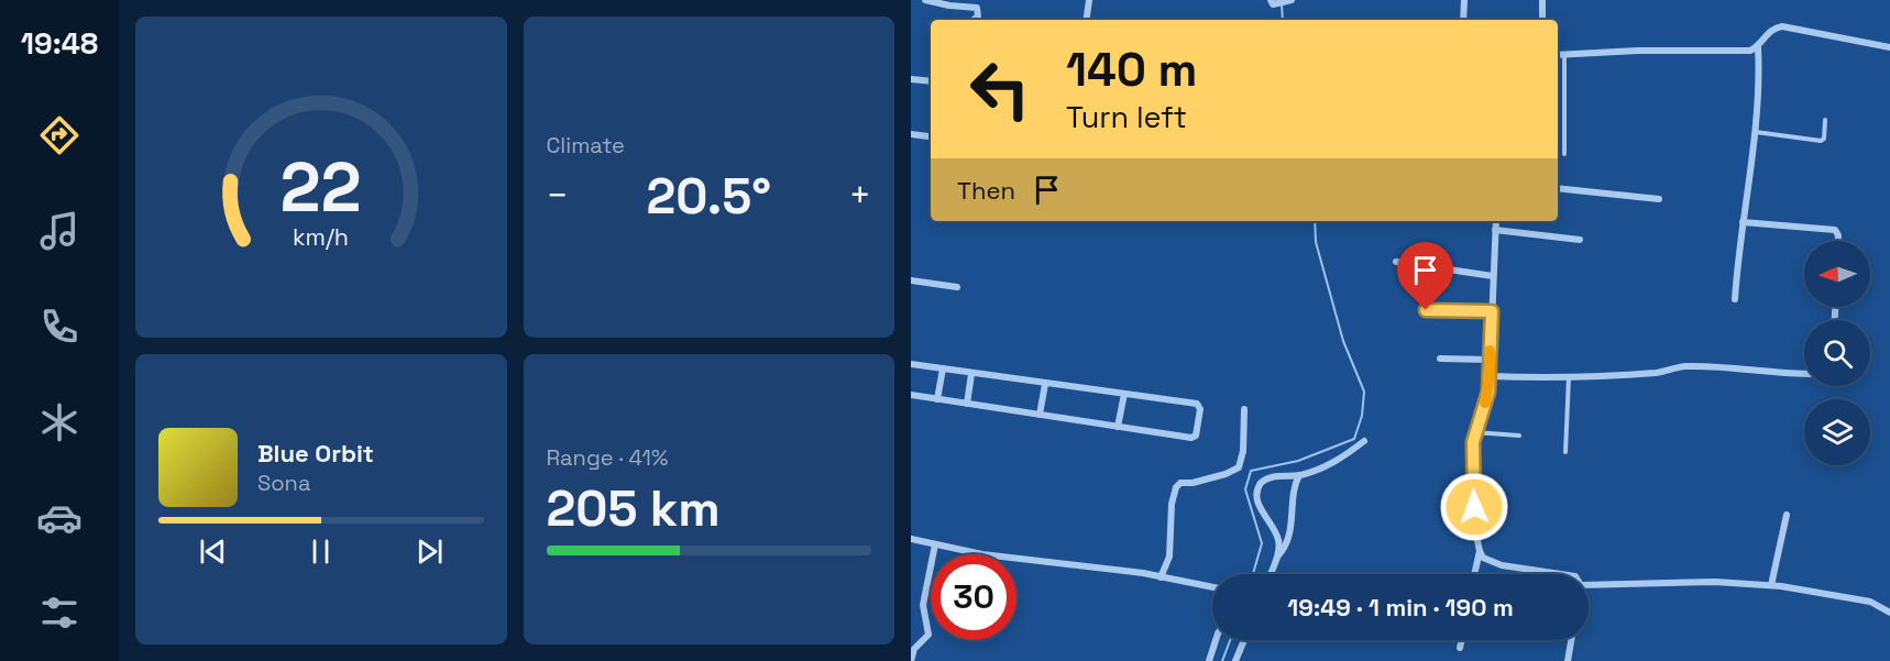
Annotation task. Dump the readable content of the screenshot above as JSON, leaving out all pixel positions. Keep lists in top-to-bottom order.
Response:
{
  "north": "left",
  "page": {
    "tabs": "19:48",
    "tile": [
      "Climate",
      ["Range · 41%", "205 km"]
    ],
    "turn": ["140 m", "Turn left"],
    "then": "Then",
    "heat": ["−", "20.5°", "+"],
    "song": ["Blue Orbit", "Sona"],
    "limit": "30",
    "trip": "19:49 · 1 min · 190 m",
    "gauge": ["22", "km/h"]
  }
}
